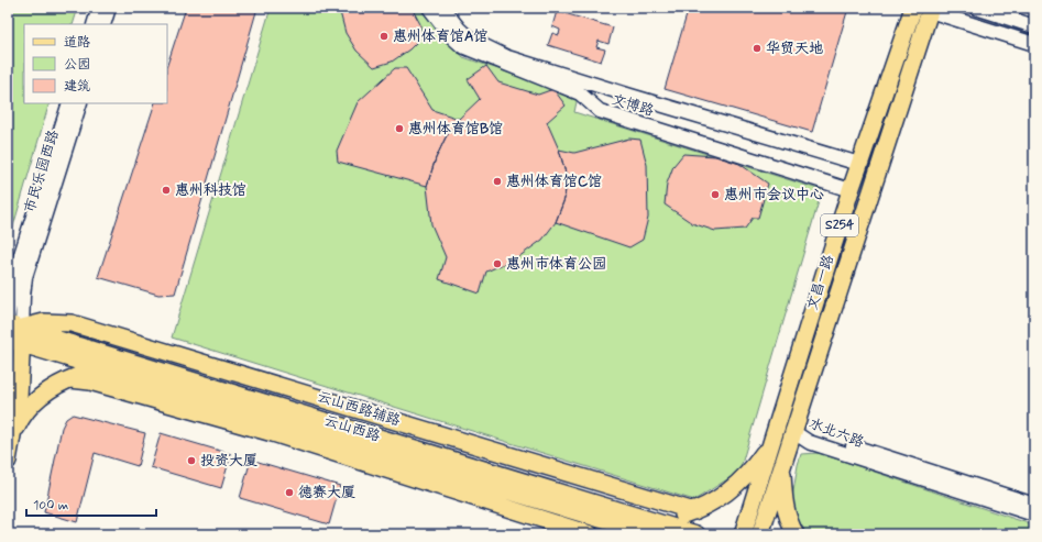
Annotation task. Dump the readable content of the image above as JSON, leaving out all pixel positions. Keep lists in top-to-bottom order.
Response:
{
  "streets": {
    "main road": [
      "S254",
      "文昌一路",
      "云山西路辅路",
      "云山西路"
    ],
    "street": ["文博路", "市民乐园西路", "水北六路"]
  },
  "crossings": [
    ["文博路", "文昌一路"],
    ["市民乐园西路", "云山西路辅路"],
    ["市民乐园西路", "云山西路"],
    ["文昌一路", "水北六路"],
    ["云山西路辅路", "云山西路"]
  ],
  "places": [
    "惠州体育馆A馆",
    "华贸天地",
    "惠州体育馆B馆",
    "惠州体育馆C馆",
    "惠州科技馆",
    "惠州市会议中心",
    "惠州市体育公园",
    "投资大厦",
    "德赛大厦"
  ],
  "legend": ["道路", "公园", "建筑"],
  "scale_bar": "100 m"
}
